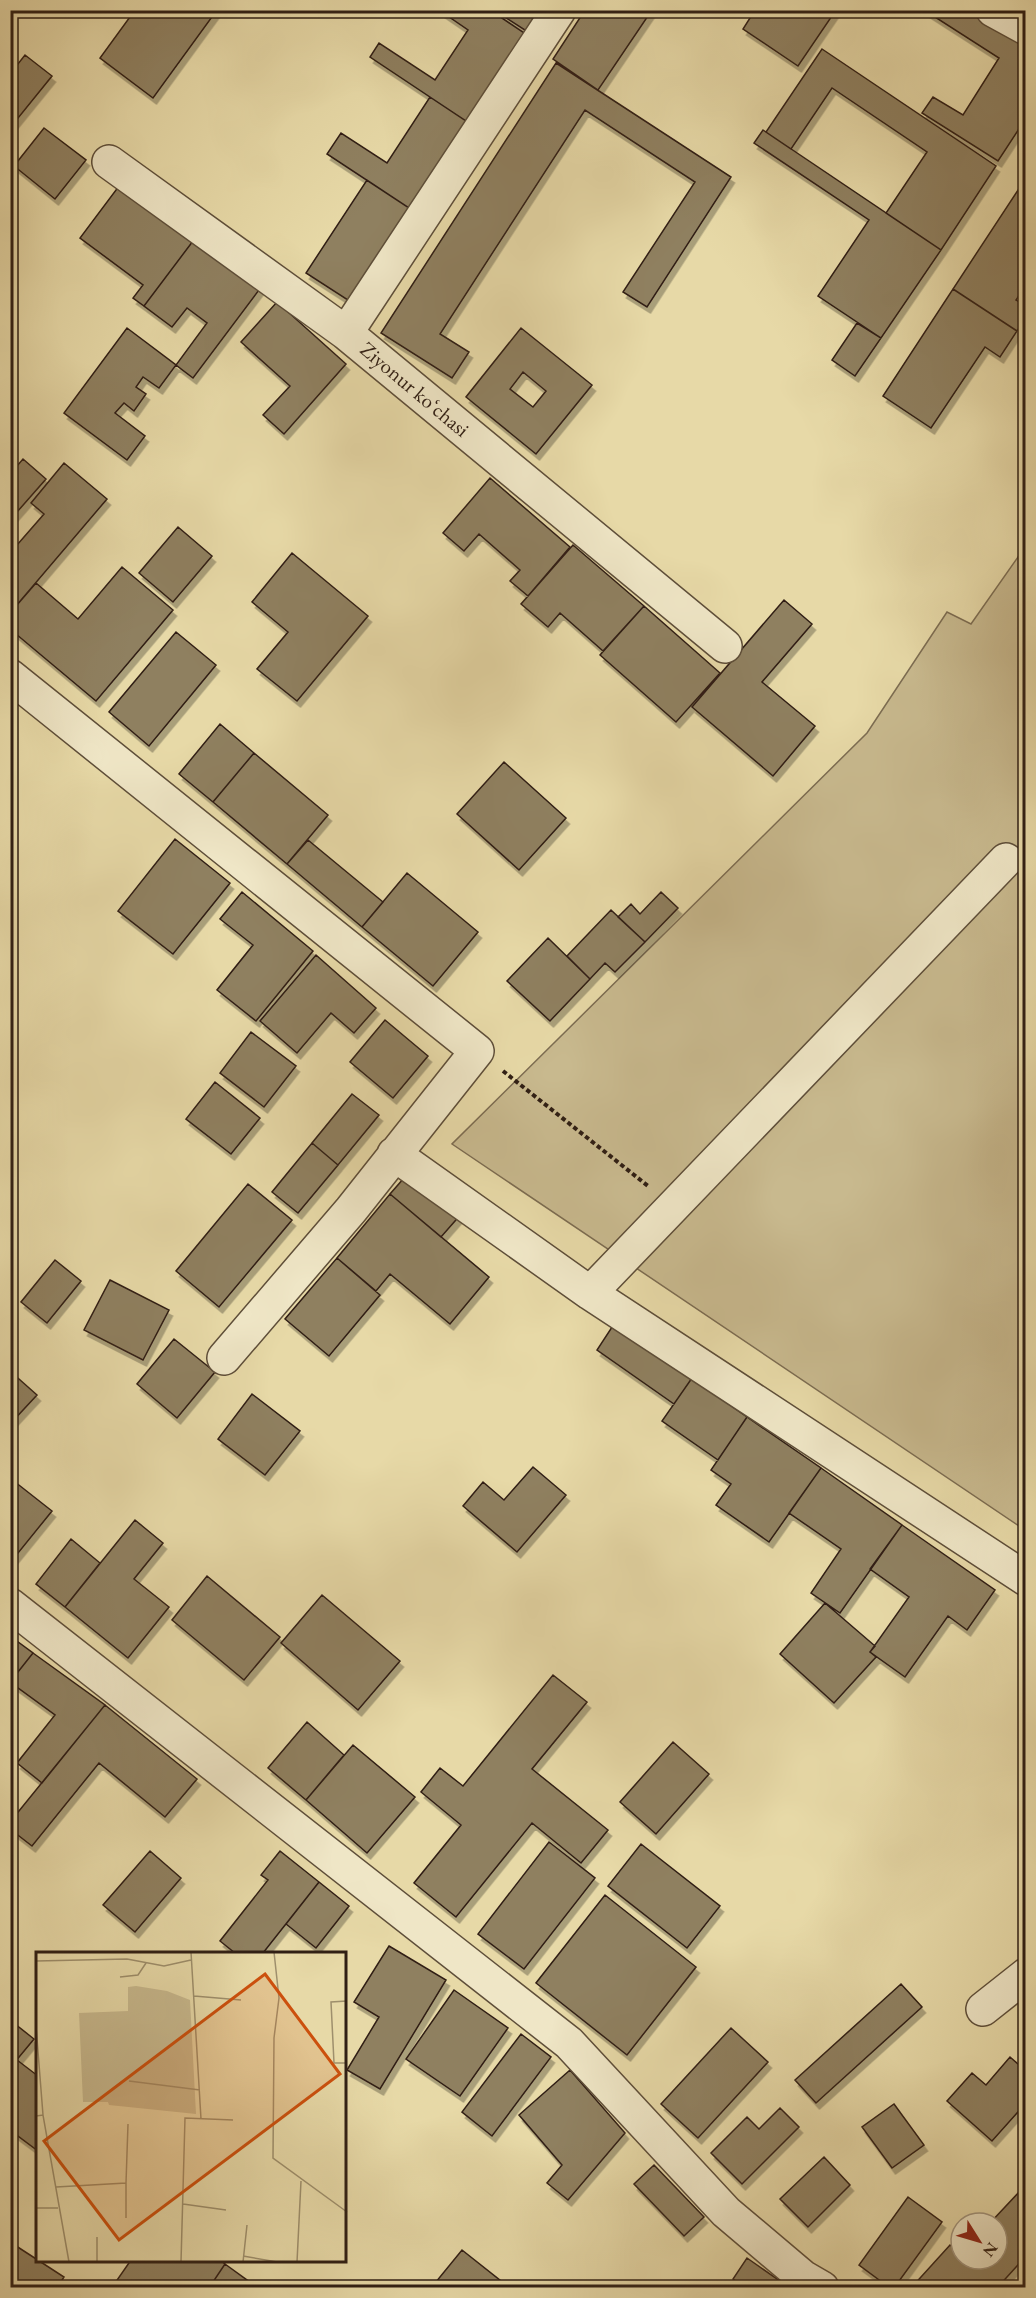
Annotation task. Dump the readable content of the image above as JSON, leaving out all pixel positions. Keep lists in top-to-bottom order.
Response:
{
  "streets": {
    "street": ["Ziyonur koʻchasi"]
  },
  "north": "bottom right"
}
